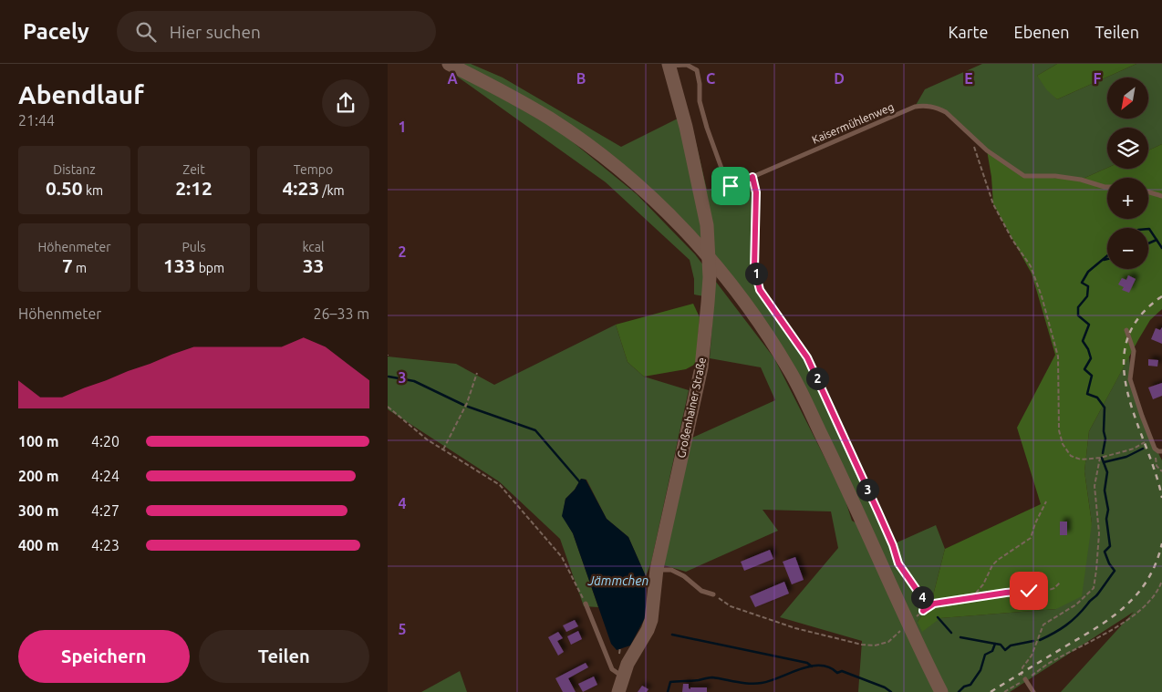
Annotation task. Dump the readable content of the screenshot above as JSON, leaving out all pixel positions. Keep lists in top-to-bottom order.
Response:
{
  "streets": {
    "main road": ["Großenhainer Straße"],
    "lane": ["Kaisermühlenweg"]
  },
  "crossings": [
    ["Kaisermühlenweg", "Großenhainer Straße"]
  ],
  "water": ["Jämmchen"],
  "north": "bottom left",
  "page": {
    "header": "Pacely",
    "search": "Hier suchen",
    "nav": ["Karte", "Ebenen", "Teilen"],
    "heading": ["Abendlauf", "21:44"],
    "map_buttons": ["+", "−"],
    "stats": [
      ["Distanz", "0.50 km"],
      ["Zeit", "2:12"],
      ["Tempo", "4:23 /km"],
      ["Höhenmeter", "7 m"],
      ["Puls", "133 bpm"],
      ["kcal", "33"]
    ],
    "pins": [
      "1",
      "2",
      "3",
      "4"
    ],
    "chart": ["Höhenmeter", "26–33 m"],
    "list": [
      {
        "name": "100 m",
        "note": "4:20"
      },
      {
        "name": "200 m",
        "note": "4:24"
      },
      {
        "name": "300 m",
        "note": "4:27"
      },
      {
        "name": "400 m",
        "note": "4:23"
      }
    ],
    "buttons": ["Speichern", "Teilen"]
  },
  "grid": {
    "columns": [
      "A",
      "B",
      "C",
      "D",
      "E",
      "F"
    ],
    "rows": [
      "1",
      "2",
      "3",
      "4",
      "5"
    ]
  }
}
